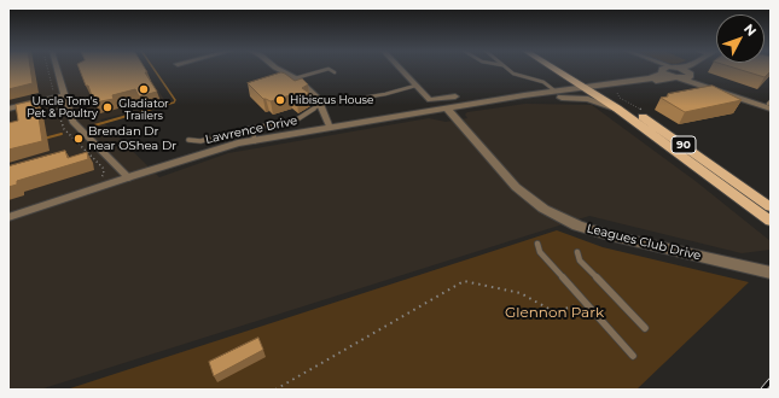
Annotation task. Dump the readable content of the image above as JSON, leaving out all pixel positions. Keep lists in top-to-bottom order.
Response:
{
  "streets": {
    "main road": ["90"],
    "street": ["Lawrence Drive", "Leagues Club Drive"]
  },
  "crossings": [
    ["Lawrence Drive", "90"],
    ["Lawrence Drive", "Leagues Club Drive"]
  ],
  "parks": ["Glennon Park"],
  "places": [
    "Gladiator Trailers",
    "Hibiscus House",
    "Uncle Tom's Pet & Poultry",
    "Brendan Dr near OShea Dr"
  ],
  "north": "top right"
}
